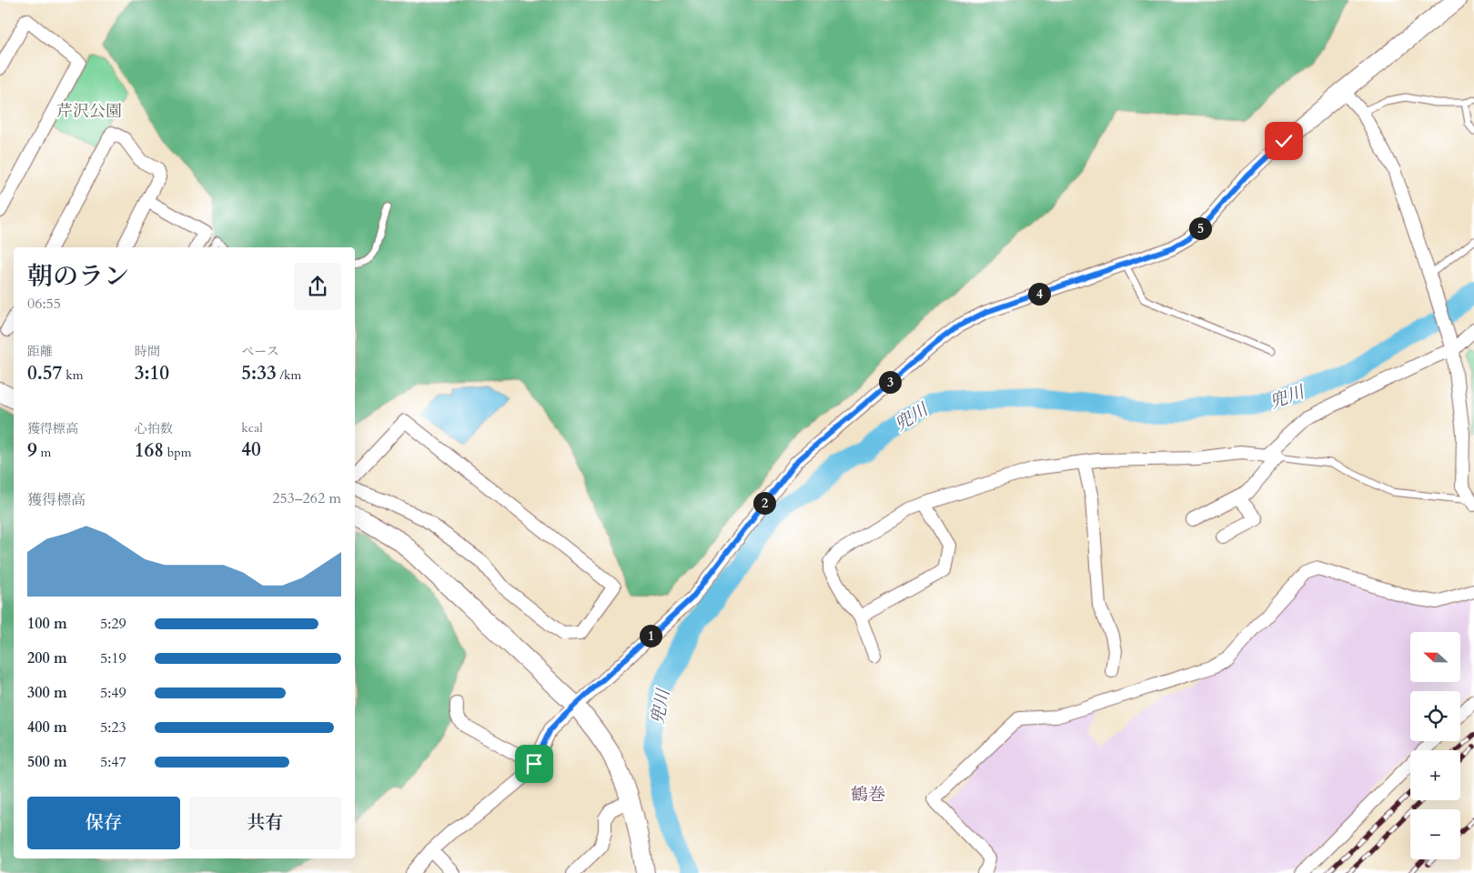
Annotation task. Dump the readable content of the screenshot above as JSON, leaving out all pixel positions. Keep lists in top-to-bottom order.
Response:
{
  "districts": ["鶴巻"],
  "water": ["兜川"],
  "parks": ["芹沢公園"],
  "north": "left",
  "page": {
    "pins": [
      "5",
      "4",
      "3",
      "2",
      "1"
    ],
    "heading": ["朝のラン", "06:55"],
    "stats": [
      ["距離", "0.57 km"],
      ["時間", "3:10"],
      ["ペース", "5:33 /km"],
      ["獲得標高", "9 m"],
      ["心拍数", "168 bpm"],
      ["kcal", "40"]
    ],
    "chart": ["獲得標高", "253–262 m"],
    "list": [
      {
        "name": "100 m",
        "note": "5:29"
      },
      {
        "name": "200 m",
        "note": "5:19"
      },
      {
        "name": "300 m",
        "note": "5:49"
      },
      {
        "name": "400 m",
        "note": "5:23"
      },
      {
        "name": "500 m",
        "note": "5:47"
      }
    ],
    "map_buttons": ["+", "−"],
    "buttons": ["保存", "共有"]
  }
}
